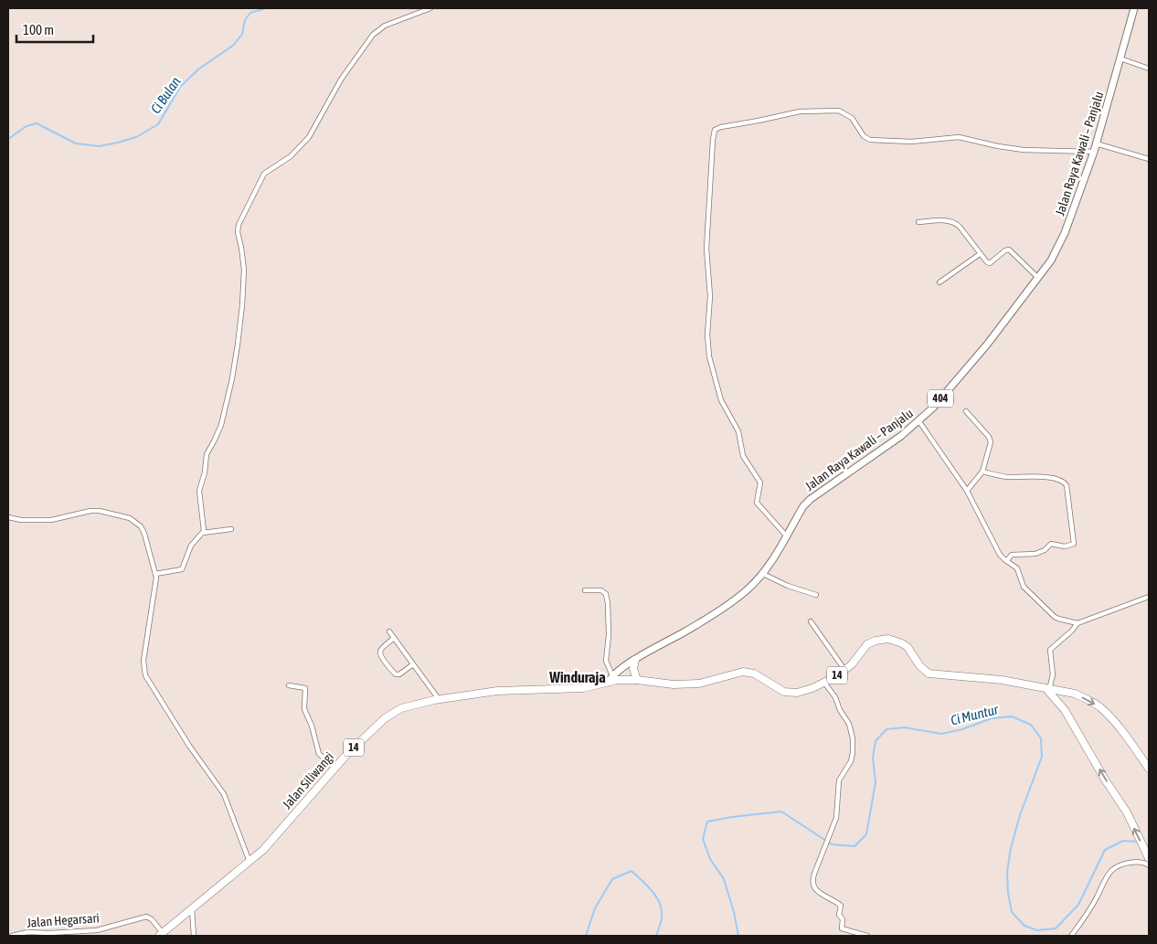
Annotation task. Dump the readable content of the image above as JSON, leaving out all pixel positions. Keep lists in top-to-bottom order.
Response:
{
  "streets": {
    "highway": ["14", "Jalan Siliwangi"],
    "main road": ["Jalan Raya Kawali – Panjalu", "404"],
    "street": ["Jalan Hegarsari"]
  },
  "crossings": [
    ["Jalan Raya Kawali – Panjalu", "14"],
    ["Jalan Raya Kawali – Panjalu", "Jalan Siliwangi"],
    ["14", "Jalan Siliwangi"],
    ["Jalan Siliwangi", "Jalan Hegarsari"]
  ],
  "districts": ["Winduraja"],
  "water": ["Ci Bulan", "Ci Muntur"],
  "scale_bar": "100 m"
}
